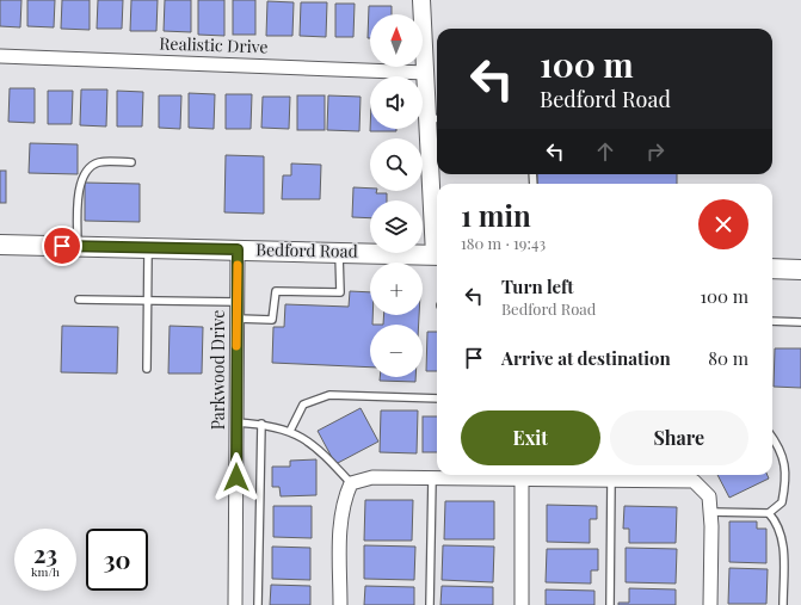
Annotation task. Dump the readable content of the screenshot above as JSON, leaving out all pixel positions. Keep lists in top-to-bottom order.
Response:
{
  "streets": {
    "main road": ["Bedford Road"],
    "street": ["Realistic Drive", "Parkwood Drive"]
  },
  "crossings": [
    ["Bedford Road", "Parkwood Drive"]
  ],
  "north": "top",
  "page": {
    "map_buttons": ["+", "−"],
    "turn": ["100 m", "Bedford Road"],
    "heading": ["1 min", "180 m · 19:43"],
    "list": [
      {
        "name": "Turn left",
        "note": "Bedford Road",
        "value": "100 m"
      },
      {
        "name": "Arrive at destination",
        "value": "80 m"
      }
    ],
    "buttons": ["Exit", "Share"],
    "speed": "23 km/h",
    "limit": "30"
  }
}
